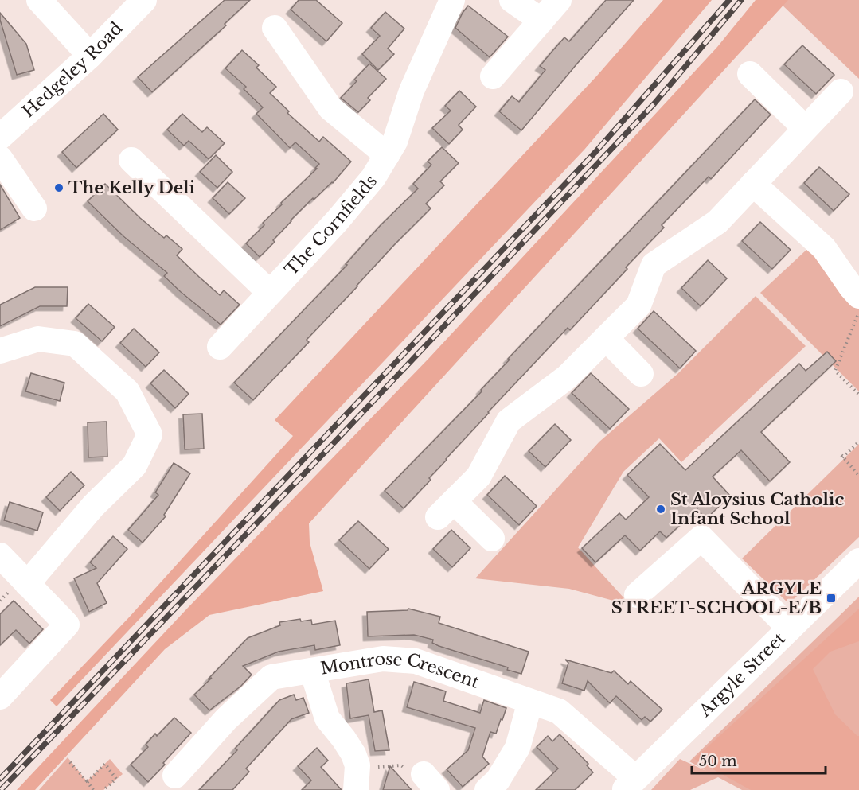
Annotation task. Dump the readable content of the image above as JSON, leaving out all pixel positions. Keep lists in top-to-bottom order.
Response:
{
  "streets": {
    "street": [
      "Hedgeley Road",
      "The Cornfields",
      "Argyle Street",
      "Montrose Crescent"
    ]
  },
  "crossings": [
    ["Argyle Street", "Montrose Crescent"]
  ],
  "places": {
    "other": ["The Kelly Deli", "St Aloysius Catholic Infant School"],
    "transit": ["ARGYLE STREET-SCHOOL-E/B"]
  },
  "scale_bar": "50 m"
}
